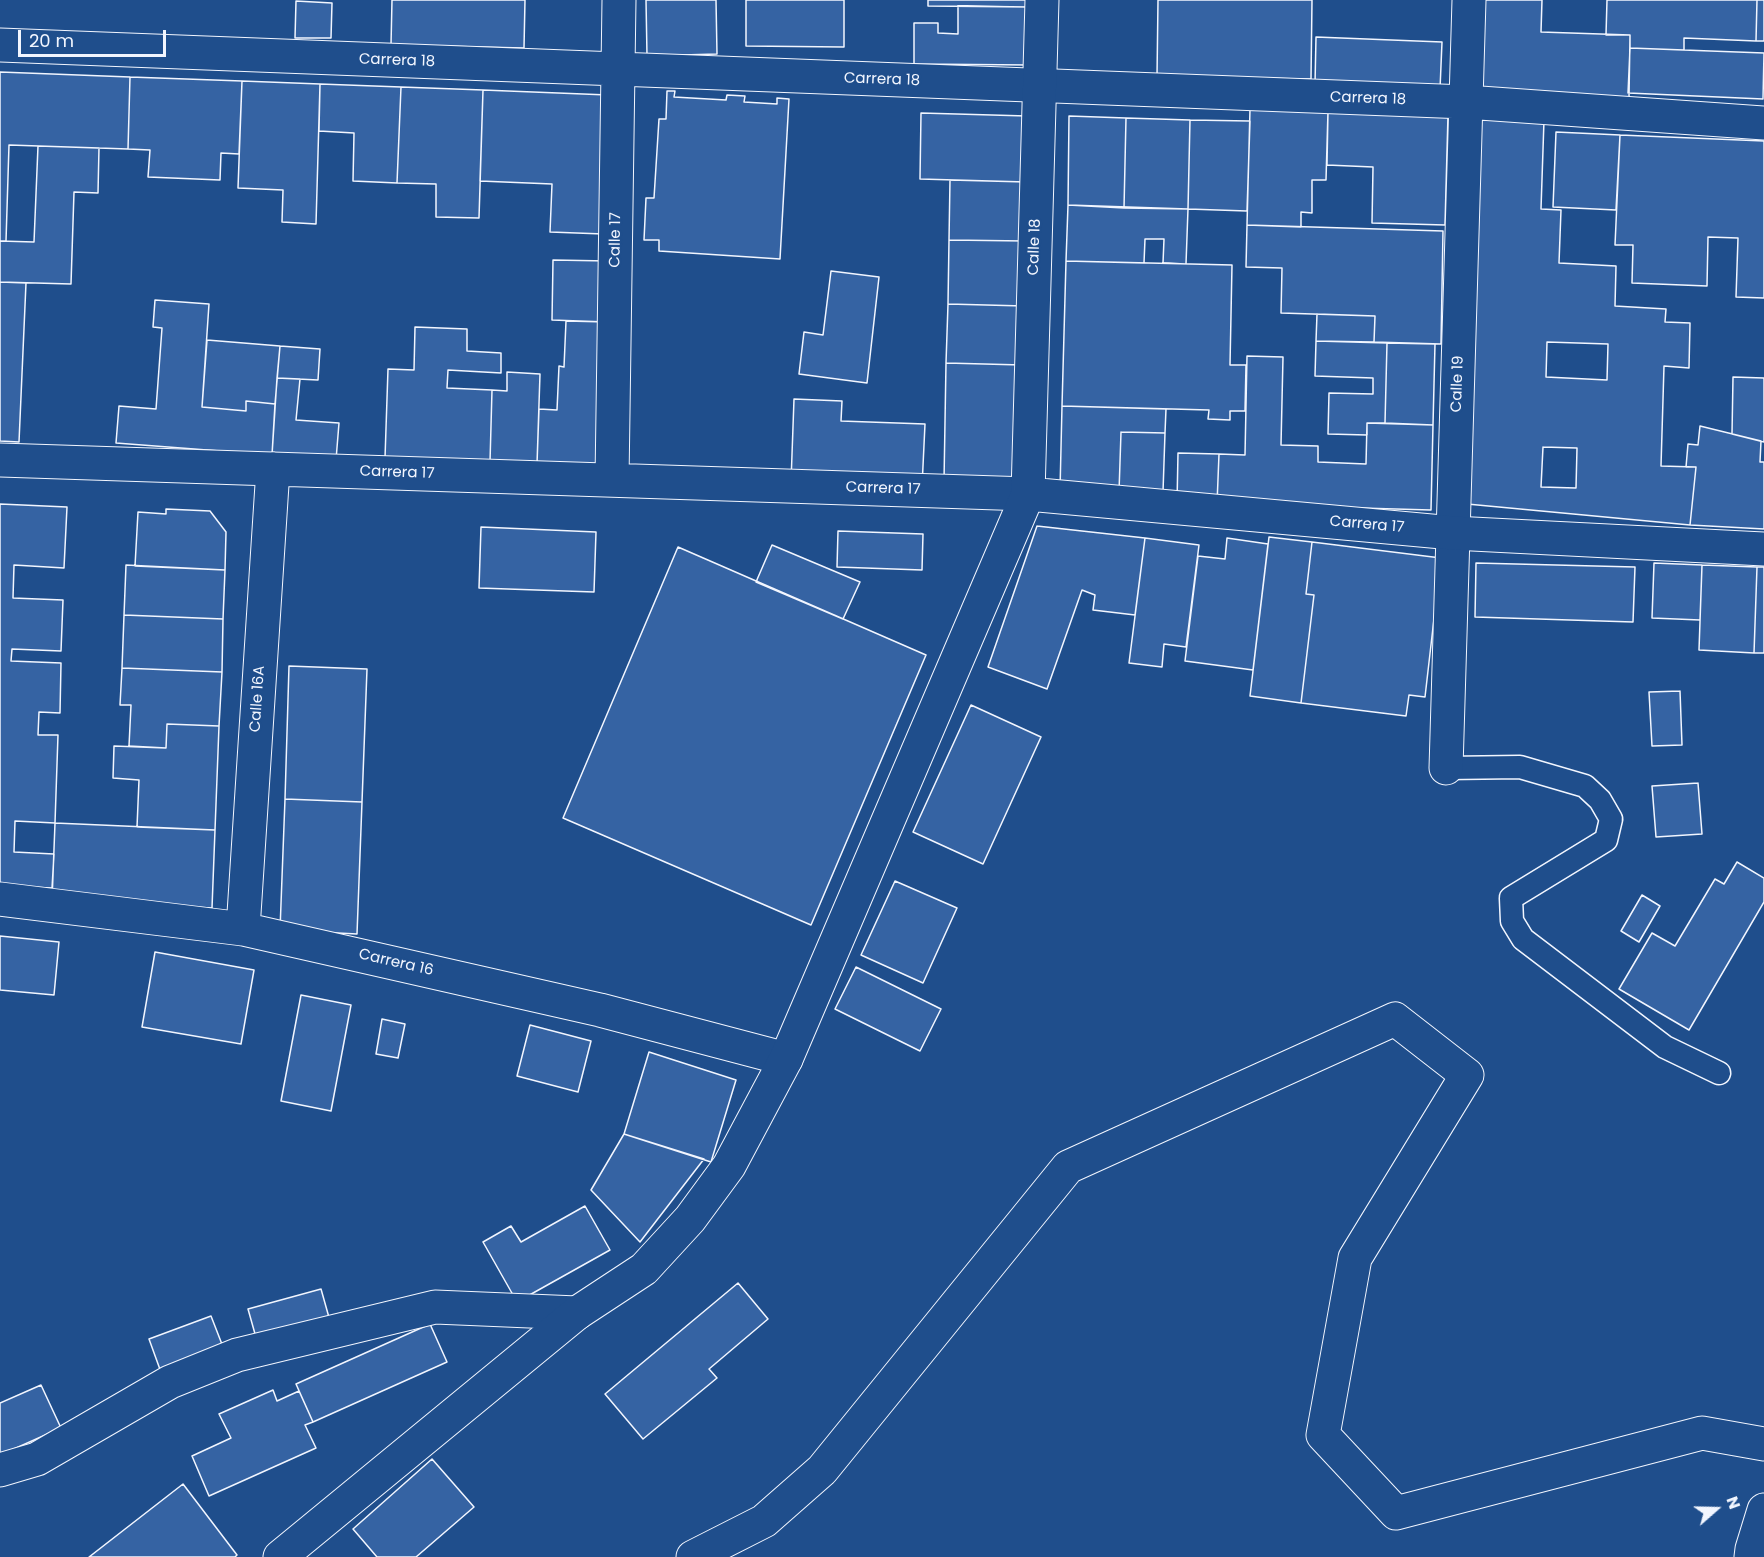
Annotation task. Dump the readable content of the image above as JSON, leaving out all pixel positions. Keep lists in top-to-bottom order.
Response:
{
  "streets": {
    "street": [
      "Carrera 18",
      "Calle 17",
      "Calle 18",
      "Calle 19",
      "Carrera 17",
      "Calle 16A",
      "Carrera 16"
    ]
  },
  "crossings": [
    ["Carrera 18", "Calle 17"],
    ["Carrera 18", "Calle 18"],
    ["Carrera 18", "Calle 19"],
    ["Calle 17", "Carrera 17"],
    ["Calle 18", "Carrera 17"],
    ["Calle 19", "Carrera 17"],
    ["Carrera 17", "Calle 16A"],
    ["Calle 16A", "Carrera 16"]
  ],
  "scale_bar": "20 m",
  "north": "right"
}
